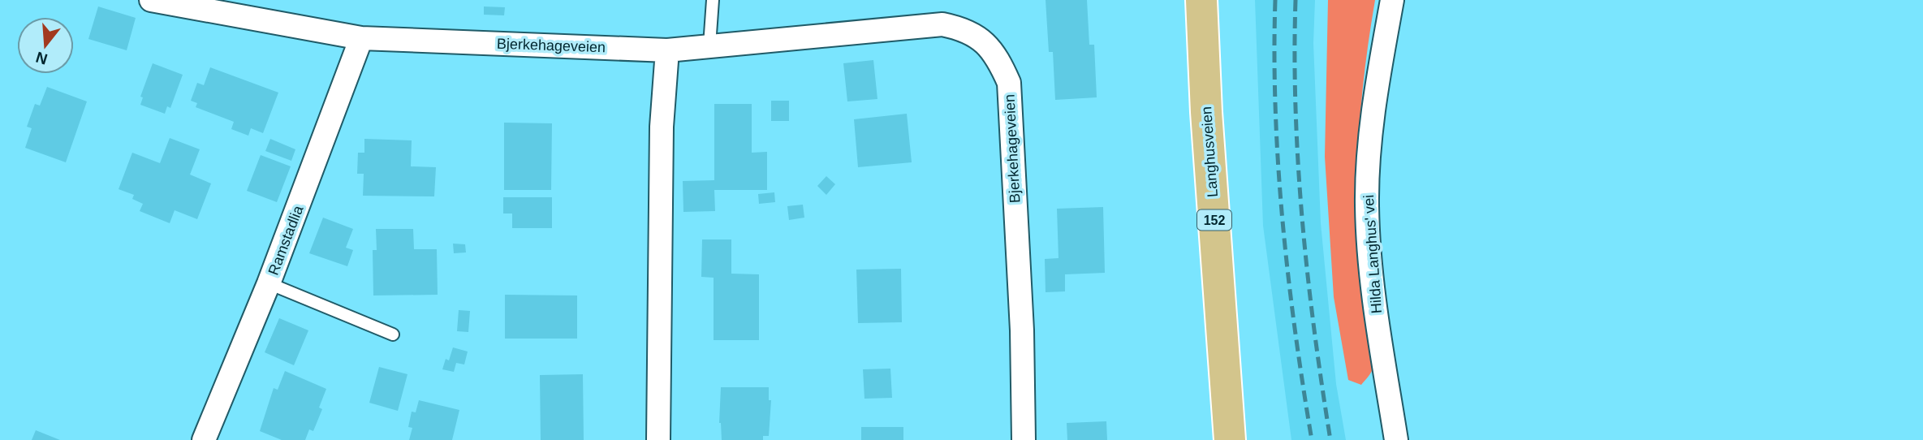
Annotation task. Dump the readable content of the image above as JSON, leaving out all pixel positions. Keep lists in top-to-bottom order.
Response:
{
  "streets": {
    "main road": ["Langhusveien", "152"],
    "street": ["Bjerkehageveien", "Ramstadlia", "Hilda Langhus' vei"]
  },
  "crossings": [
    ["Bjerkehageveien", "Ramstadlia"]
  ],
  "north": "bottom"
}
